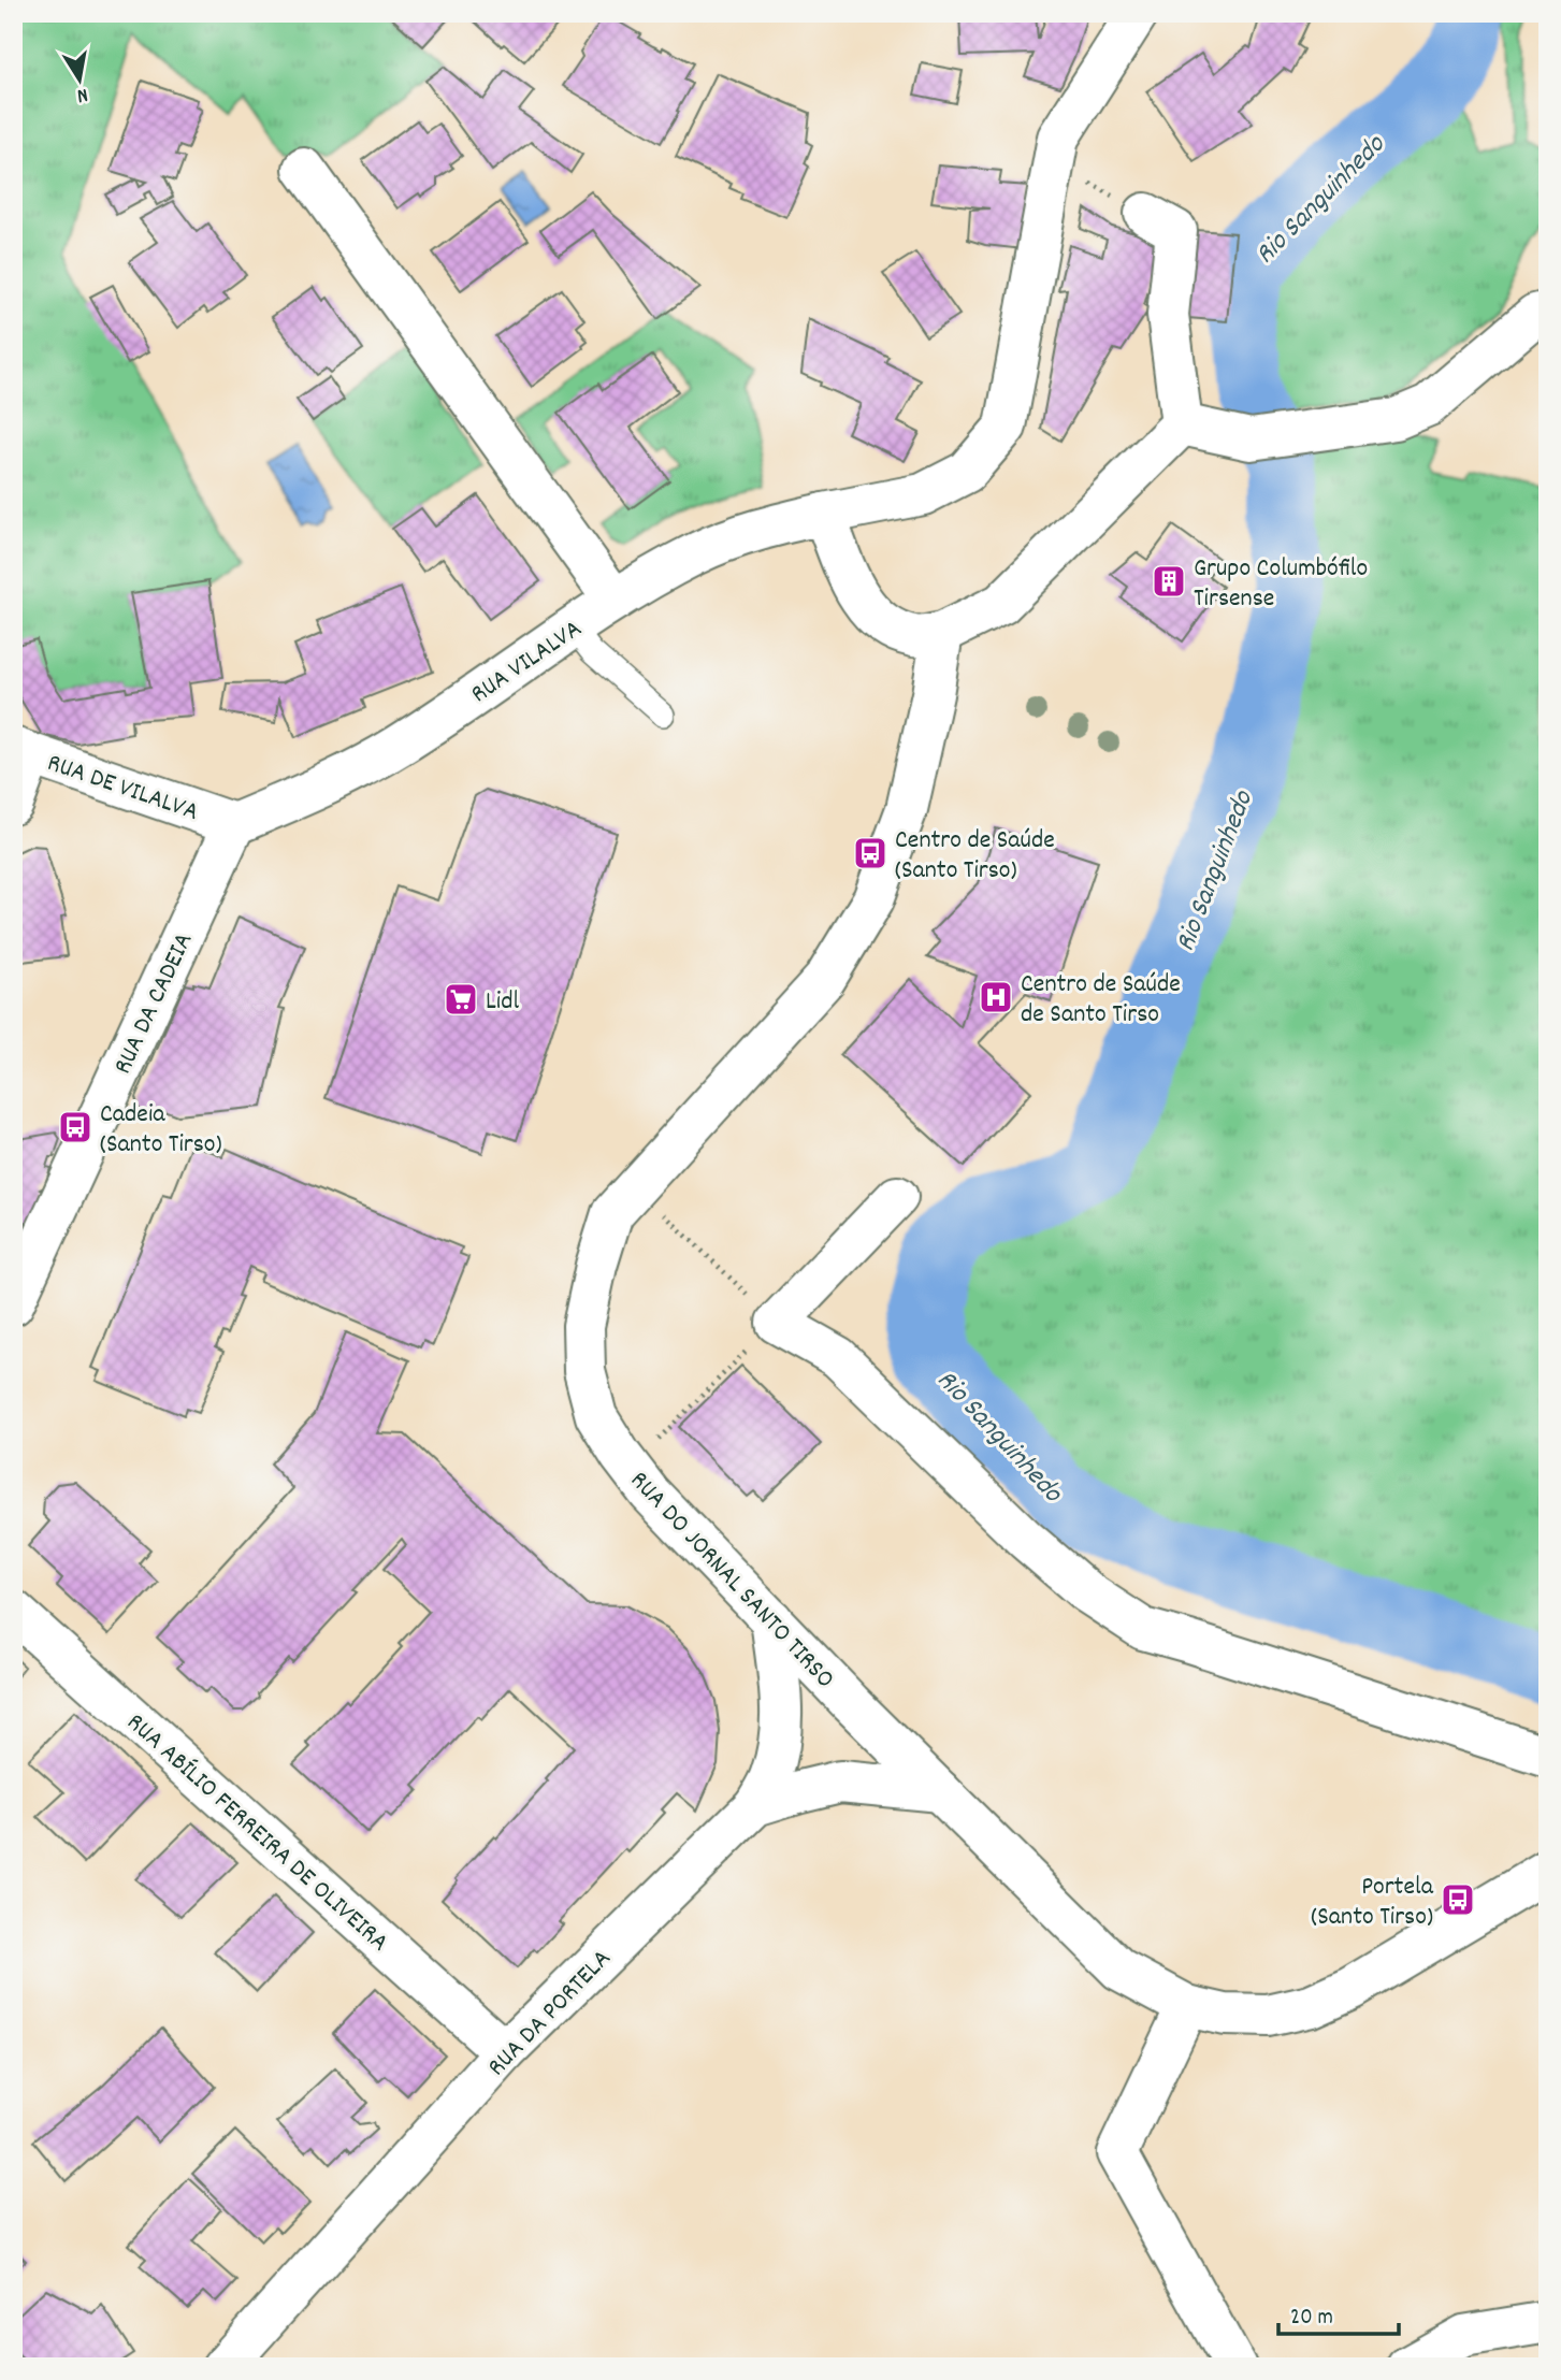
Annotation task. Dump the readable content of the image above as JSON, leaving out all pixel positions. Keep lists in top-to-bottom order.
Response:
{
  "streets": {
    "street": [
      "RUA VILALVA",
      "RUA DE VILALVA",
      "RUA DA CADEIA",
      "RUA DO JORNAL SANTO TIRSO",
      "RUA ABÍLIO FERREIRA DE OLIVEIRA",
      "RUA DA PORTELA"
    ]
  },
  "crossings": [
    ["RUA VILALVA", "RUA DE VILALVA"],
    ["RUA VILALVA", "RUA DA CADEIA"],
    ["RUA DE VILALVA", "RUA DA CADEIA"],
    ["RUA DO JORNAL SANTO TIRSO", "RUA DA PORTELA"],
    ["RUA ABÍLIO FERREIRA DE OLIVEIRA", "RUA DA PORTELA"]
  ],
  "water": ["Rio Sanguinhedo"],
  "places": {
    "building": ["Grupo Columbófilo Tirsense"],
    "bus stop": ["Centro de Saúde (Santo Tirso)", "Cadeia (Santo Tirso)", "Portela (Santo Tirso)"],
    "hospital": ["Centro de Saúde de Santo Tirso"],
    "supermarket": ["Lidl"]
  },
  "scale_bar": "20 m",
  "north": "bottom"
}
